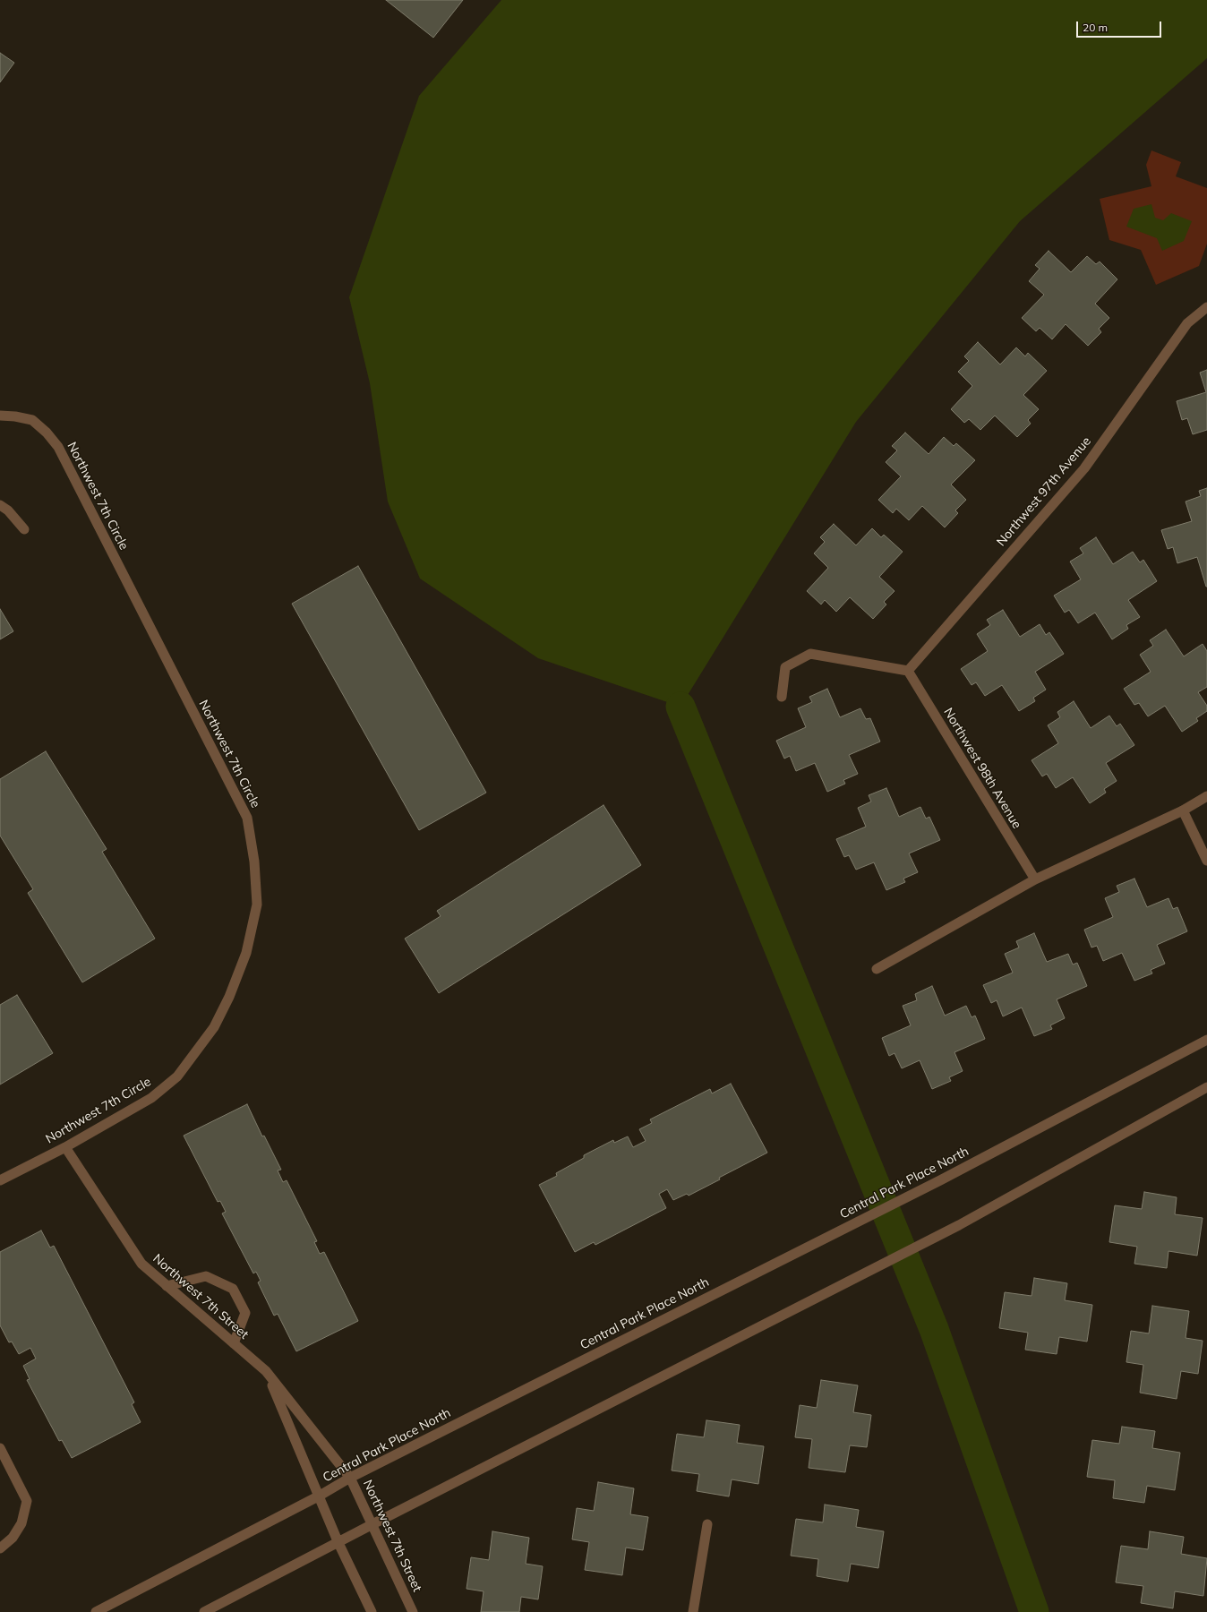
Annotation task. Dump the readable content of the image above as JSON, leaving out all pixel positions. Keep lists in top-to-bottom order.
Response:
{
  "streets": {
    "street": [
      "Northwest 97th Avenue",
      "Northwest 7th Circle",
      "Northwest 98th Avenue",
      "Central Park Place North",
      "Northwest 7th Street"
    ]
  },
  "crossings": [
    ["Northwest 97th Avenue", "Northwest 98th Avenue"],
    ["Northwest 7th Circle", "Northwest 7th Street"],
    ["Central Park Place North", "Northwest 7th Street"]
  ],
  "scale_bar": "20 m"
}
